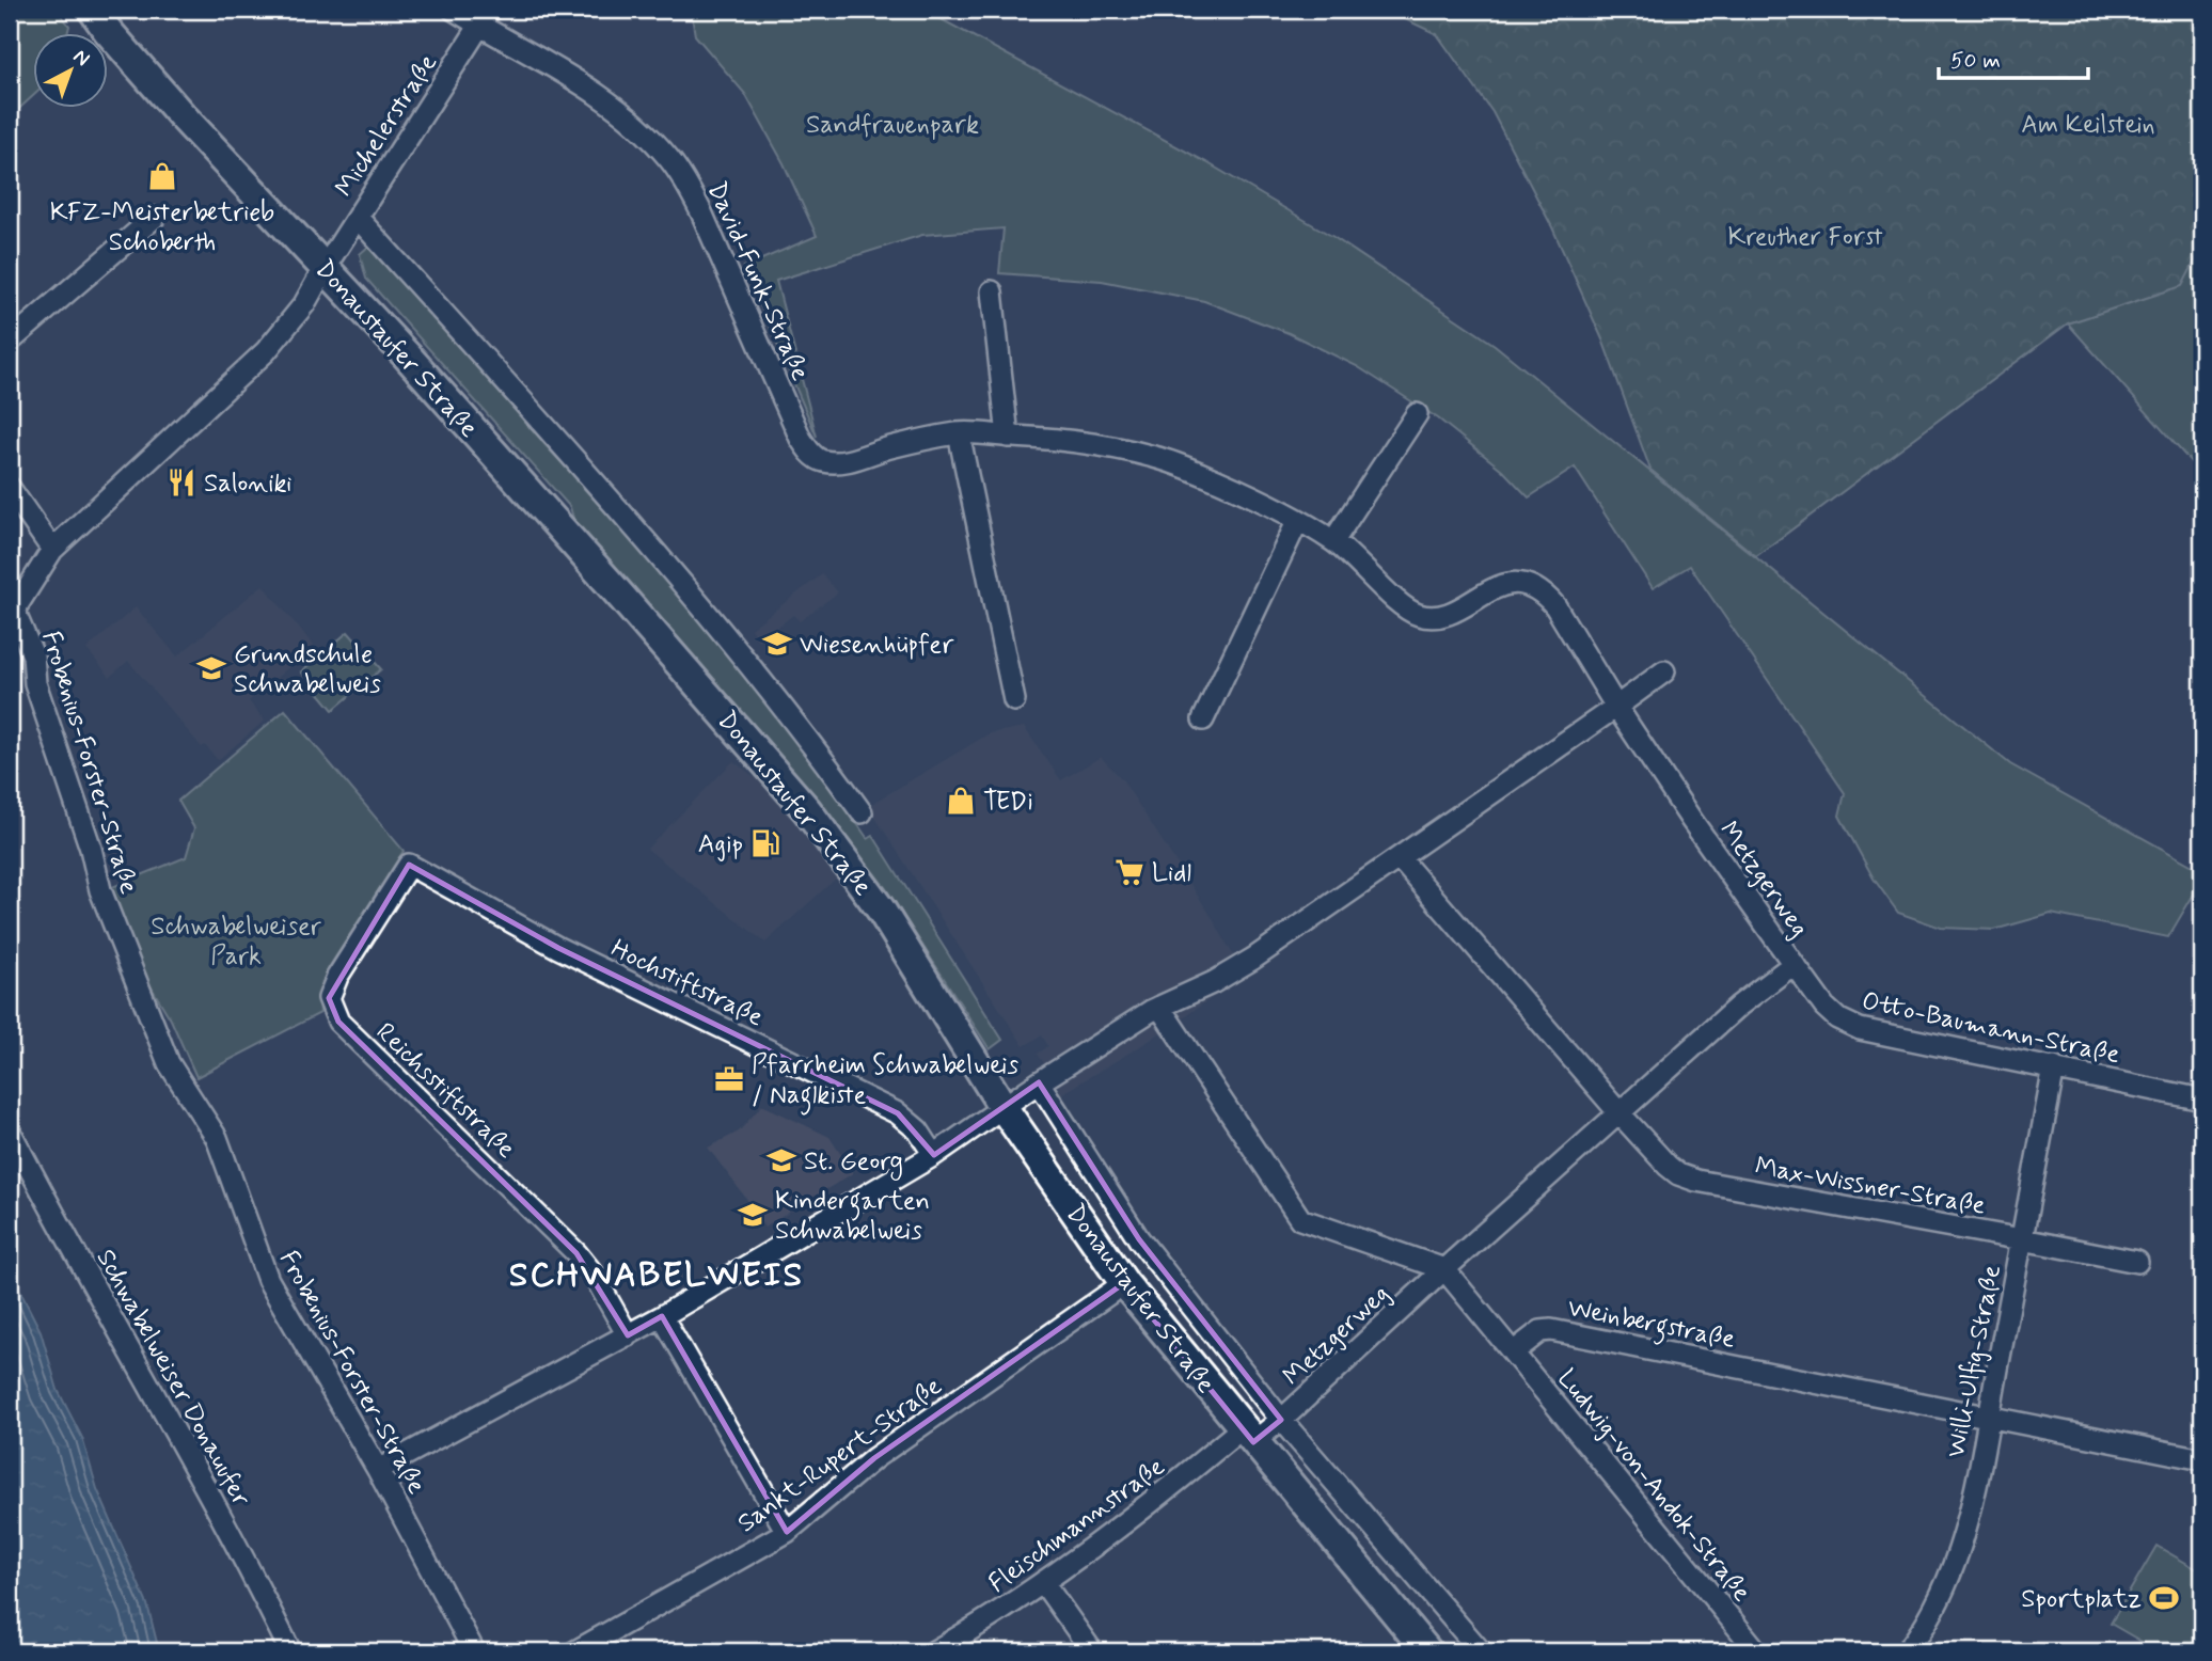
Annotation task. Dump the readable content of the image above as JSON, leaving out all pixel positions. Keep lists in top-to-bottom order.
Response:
{
  "streets": {
    "main road": ["Donaustaufer Straße"],
    "street": [
      "Michelerstraße",
      "David-Funk-Straße",
      "Frobenius-Forster-Straße",
      "Metzgerweg",
      "Hochstiftstraße",
      "Otto-Baumann-Straße",
      "Reichsstiftstraße",
      "Max-Wissner-Straße",
      "Weinbergstraße",
      "Willi-Ulfig-Straße",
      "Schwabelweiser Donauufer",
      "Sankt-Rupert-Straße",
      "Ludwig-von-Andok-Straße",
      "Fleischmannstraße"
    ]
  },
  "crossings": [
    ["Michelerstraße", "David-Funk-Straße"],
    ["Michelerstraße", "Donaustaufer Straße"],
    ["Michelerstraße", "Frobenius-Forster-Straße"],
    ["David-Funk-Straße", "Metzgerweg"],
    ["Donaustaufer Straße", "Metzgerweg"],
    ["Donaustaufer Straße", "Sankt-Rupert-Straße"],
    ["Donaustaufer Straße", "Fleischmannstraße"],
    ["Metzgerweg", "Otto-Baumann-Straße"],
    ["Metzgerweg", "Max-Wissner-Straße"],
    ["Metzgerweg", "Fleischmannstraße"],
    ["Hochstiftstraße", "Reichsstiftstraße"],
    ["Otto-Baumann-Straße", "Willi-Ulfig-Straße"],
    ["Max-Wissner-Straße", "Willi-Ulfig-Straße"],
    ["Weinbergstraße", "Willi-Ulfig-Straße"],
    ["Weinbergstraße", "Ludwig-von-Andok-Straße"]
  ],
  "districts": ["SCHWABELWEIS"],
  "parks": [
    "Sandfrauenpark",
    "Am Keilstein",
    "Kreuther Forst",
    "Schwabelweiser Park"
  ],
  "places": {
    "shop": ["KFZ-Meisterbetrieb Schoberth", "TEDi"],
    "restaurant": ["Saloniki"],
    "school or university": [
      "Wiesenhüpfer",
      "Grundschule Schwabelweis",
      "St. Georg",
      "Kindergarten Schwabelweis"
    ],
    "fuel station": ["Agip"],
    "supermarket": ["Lidl"],
    "office": ["Pfarrheim Schwabelweis / Naglkiste"],
    "sports": ["Sportplatz"]
  },
  "scale_bar": "50 m",
  "north": "top right"
}
